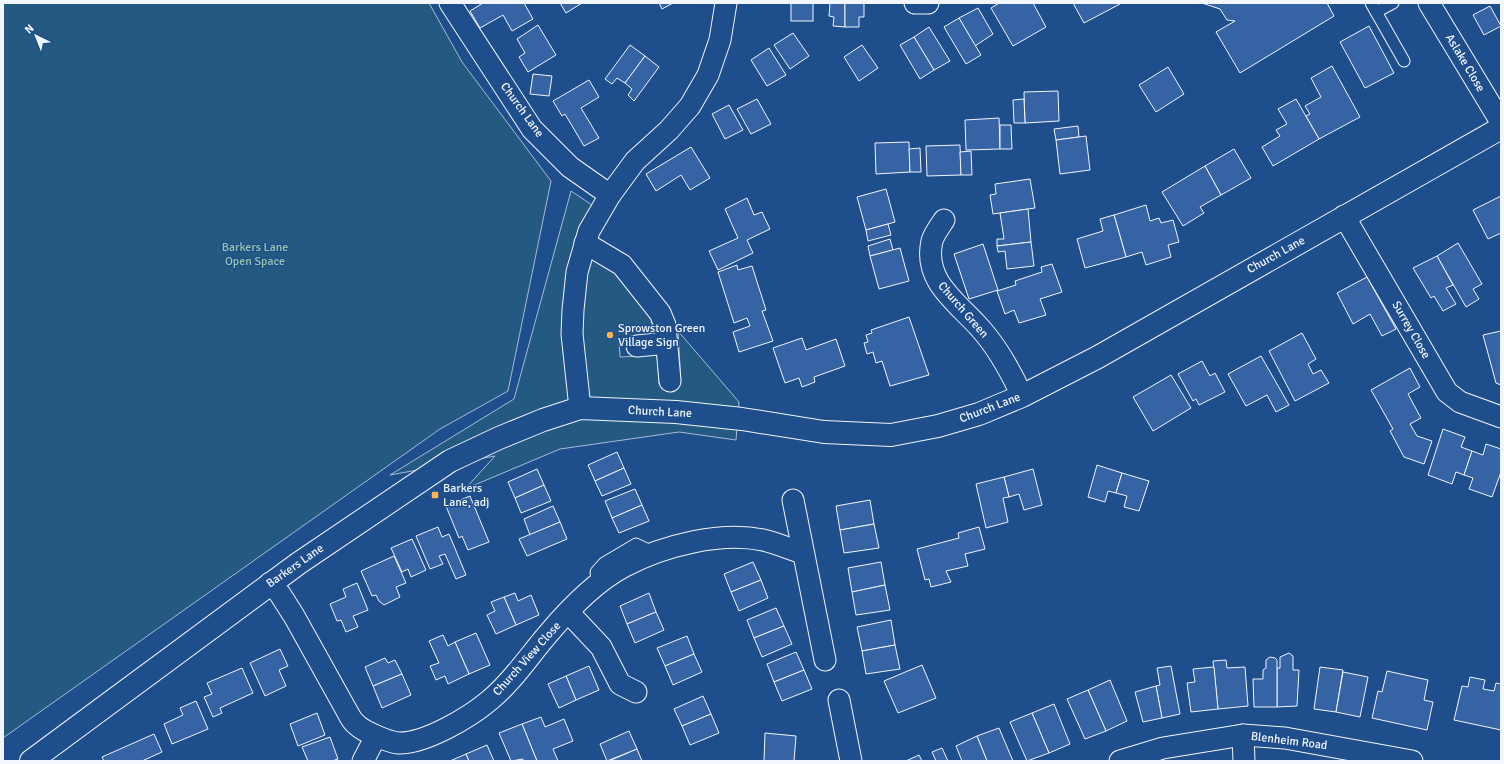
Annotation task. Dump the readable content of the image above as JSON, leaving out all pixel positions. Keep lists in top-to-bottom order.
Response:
{
  "streets": {
    "street": [
      "Aslake Close",
      "Church Lane",
      "Church Green",
      "Surrey Close",
      "Barkers Lane",
      "Church View Close",
      "Blenheim Road"
    ]
  },
  "crossings": [
    ["Church Lane", "Church Green"],
    ["Church Lane", "Surrey Close"],
    ["Church Lane", "Barkers Lane"],
    ["Barkers Lane", "Church View Close"]
  ],
  "parks": ["Barkers Lane Open Space"],
  "places": {
    "other": ["Sprowston Green Village Sign"],
    "transit": ["Barkers Lane, adj"]
  },
  "north": "top left"
}
